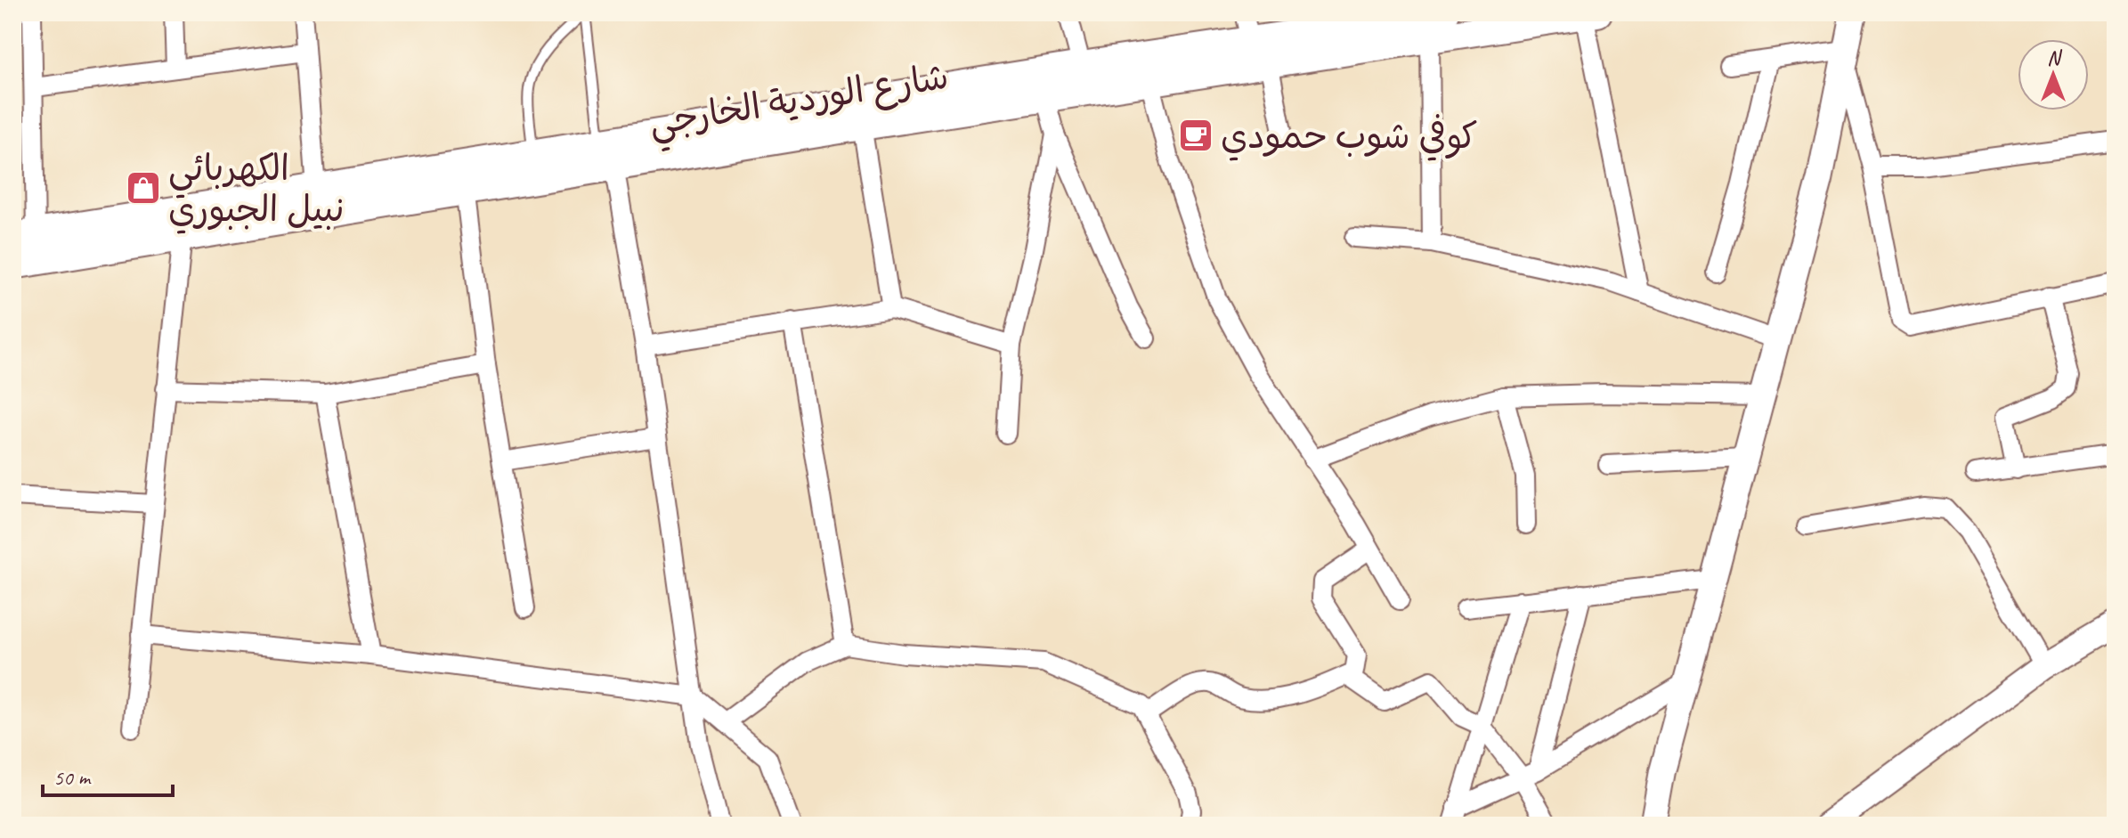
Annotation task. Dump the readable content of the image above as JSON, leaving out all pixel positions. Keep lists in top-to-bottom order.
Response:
{
  "streets": {
    "main road": ["شارع الوردية الخارجي"]
  },
  "places": {
    "cafe": ["كوفي شوب حمودي"],
    "shop": ["الكهربائي نبيل الجبوري"]
  },
  "scale_bar": "50 m",
  "north": "top"
}
